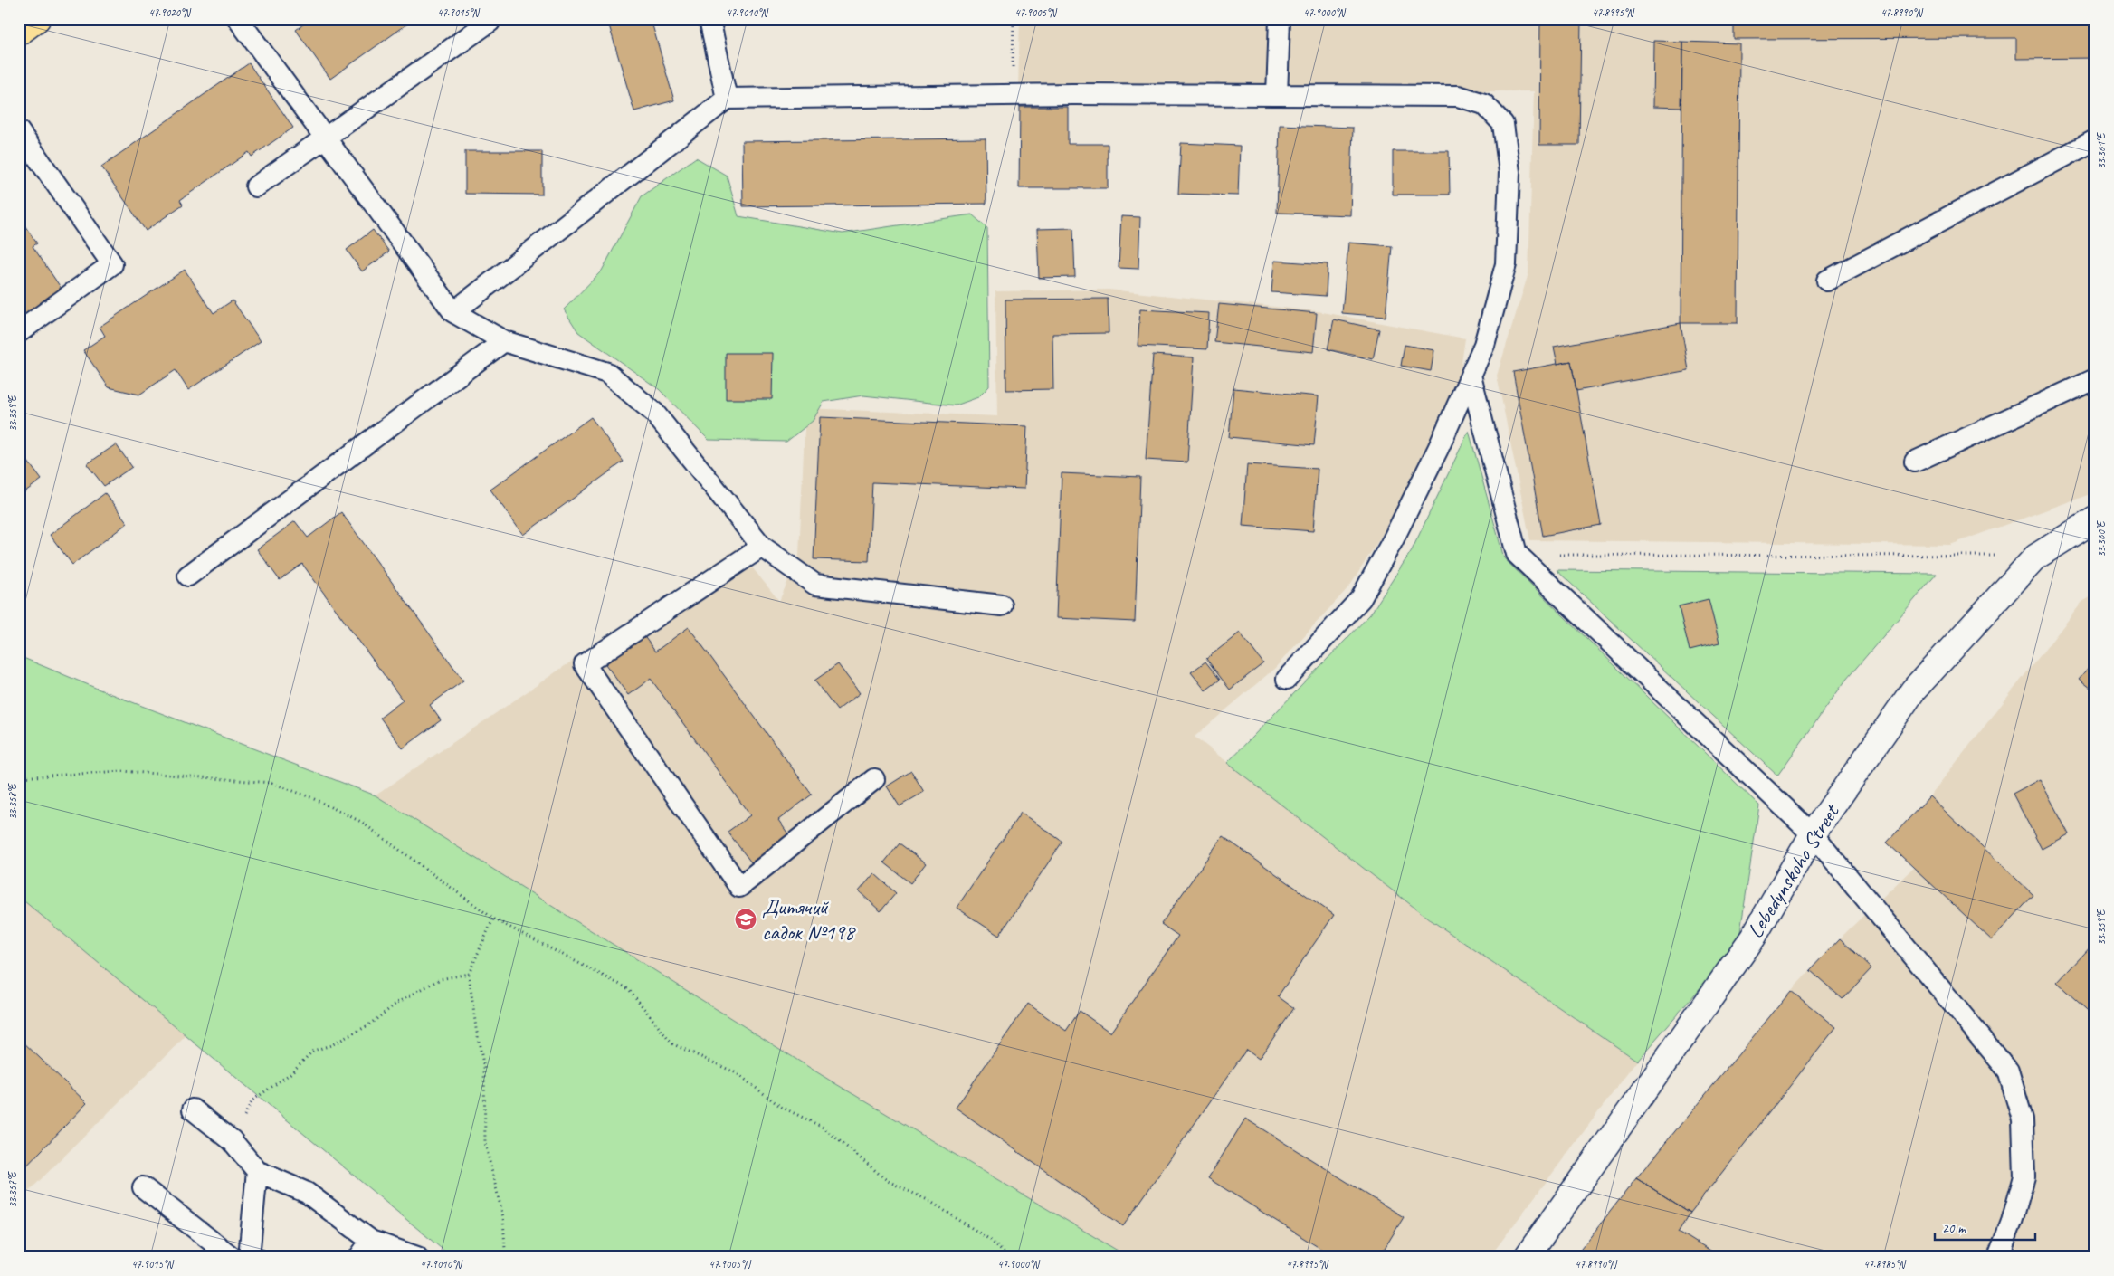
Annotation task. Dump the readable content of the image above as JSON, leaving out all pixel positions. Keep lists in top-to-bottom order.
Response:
{
  "streets": {
    "street": ["Lebedynskoho Street"]
  },
  "places": {
    "school or university": ["Дитячий садок №198"]
  },
  "scale_bar": "20 m",
  "coordinates": [
    "47.9020°N",
    "47.9015°N",
    "47.9010°N",
    "47.9005°N",
    "47.9000°N",
    "47.8995°N",
    "47.8990°N",
    "33.361°E",
    "33.359°E",
    "33.360°E",
    "33.358°E",
    "33.357°E",
    "47.8985°N"
  ]
}
